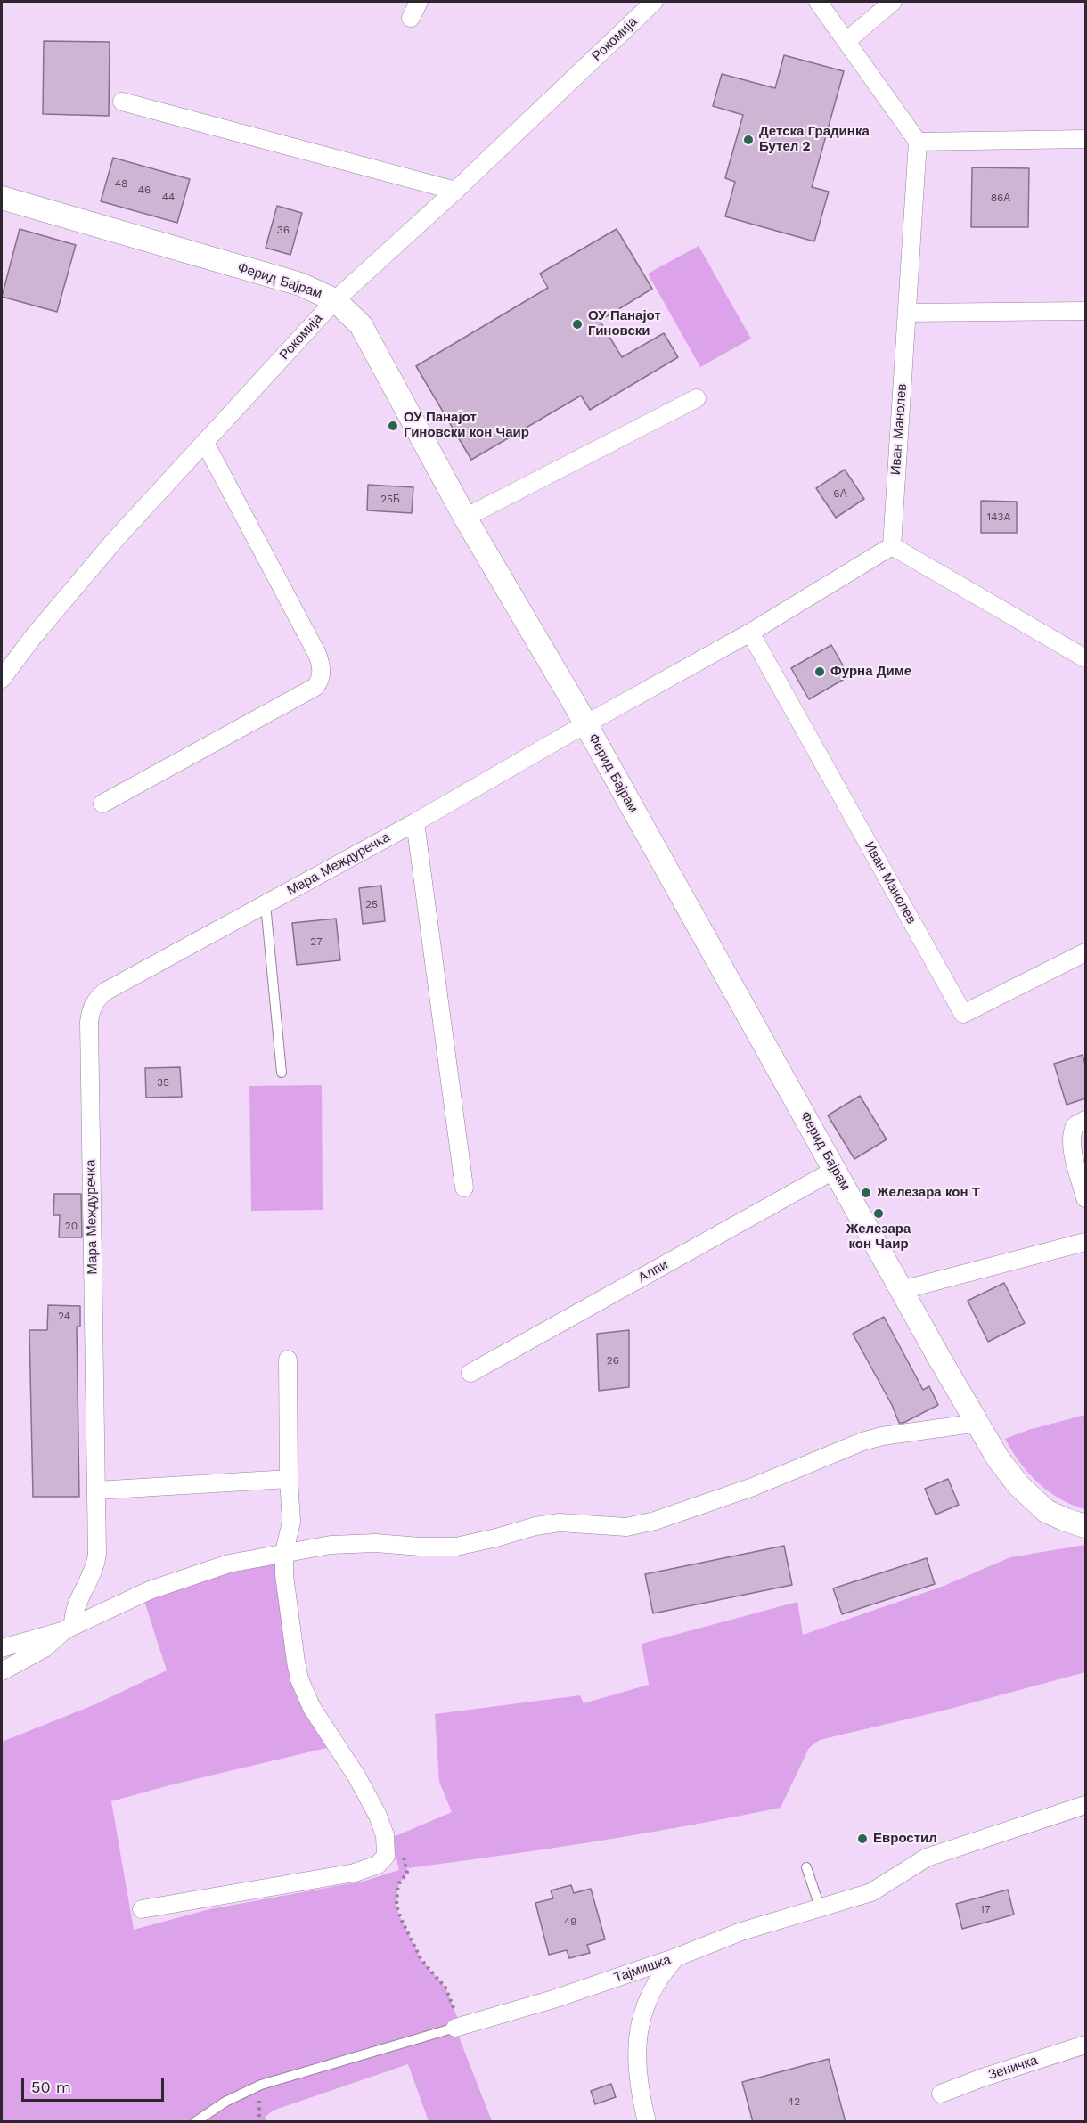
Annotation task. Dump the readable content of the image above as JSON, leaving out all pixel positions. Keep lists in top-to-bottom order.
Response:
{
  "streets": {
    "street": [
      "Рокомија",
      "Ферид Бајрам",
      "Иван Манолев",
      "Мара Междуречка",
      "Алпи",
      "Тајмишка",
      "Зеничка"
    ]
  },
  "crossings": [
    ["Рокомија", "Ферид Бајрам"],
    ["Ферид Бајрам", "Мара Междуречка"],
    ["Ферид Бајрам", "Алпи"]
  ],
  "places": [
    "Детска Градинка Бутел 2",
    "ОУ Панајот Гиновски",
    "ОУ Панајот Гиновски кон Чаир",
    "Фурна Диме",
    "Железара кон Т",
    "Железара кон Чаир",
    "Евростил"
  ],
  "house_numbers": [
    "48",
    "46",
    "44",
    "86А",
    "36",
    "6А",
    "25Б",
    "143A",
    "25",
    "27",
    "35",
    "20",
    "24",
    "26",
    "17",
    "49",
    "42"
  ],
  "scale_bar": "50 m"
}
